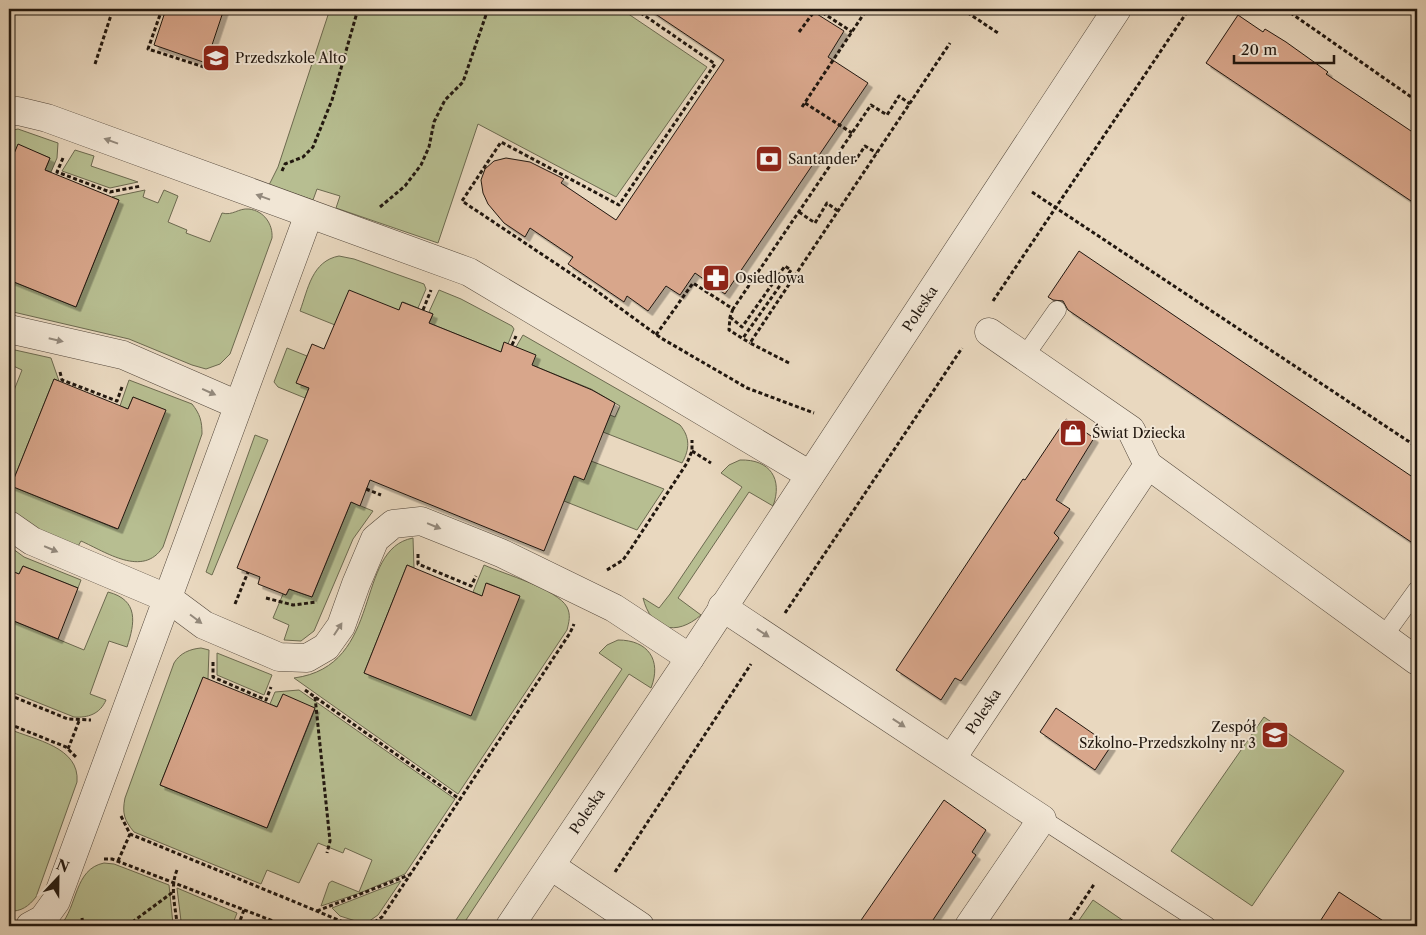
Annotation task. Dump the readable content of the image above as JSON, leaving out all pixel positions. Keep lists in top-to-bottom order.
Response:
{
  "streets": {
    "street": ["Poleska"]
  },
  "places": {
    "school or university": ["Przedszkole Alto", "Zespół Szkolno-Przedszkolny nr 3"],
    "bank": ["Santander"],
    "pharmacy": ["Osiedlowa"],
    "shop": ["Świat Dziecka"]
  },
  "scale_bar": "20 m",
  "north": "top"
}
